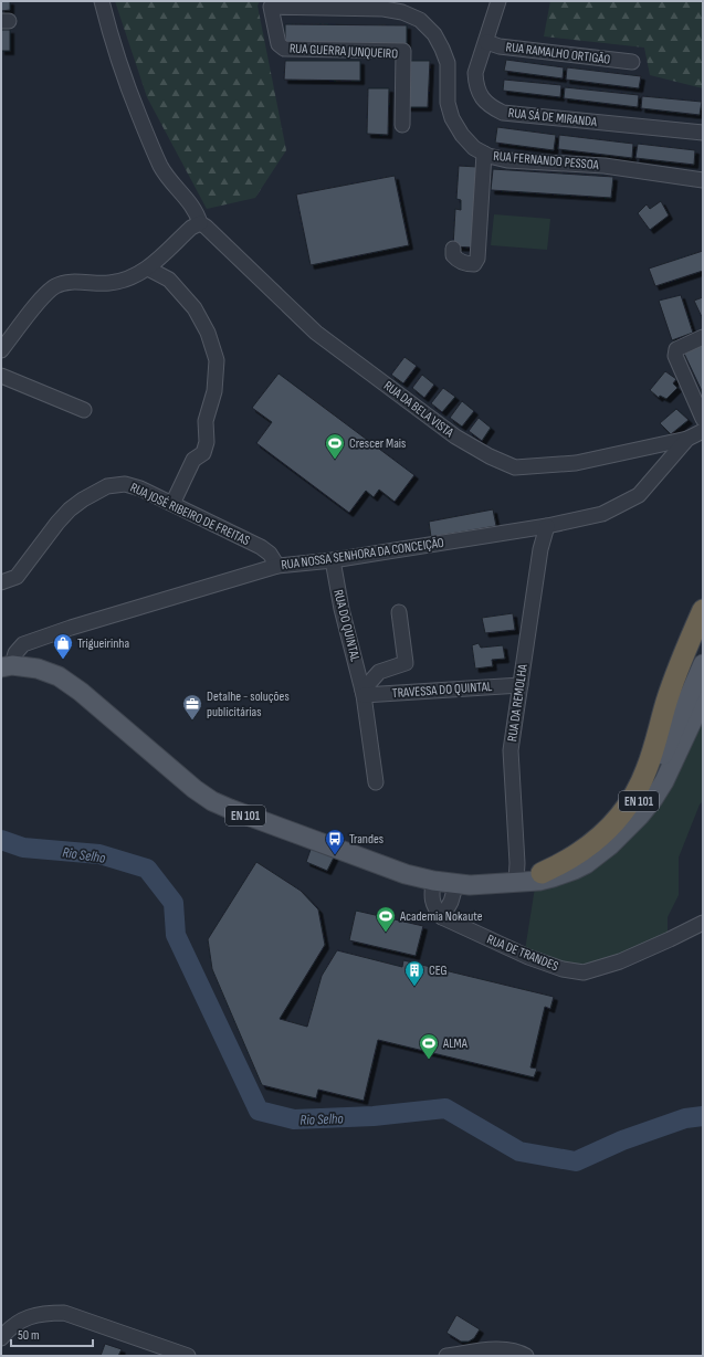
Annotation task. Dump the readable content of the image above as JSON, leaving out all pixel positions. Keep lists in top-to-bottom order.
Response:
{
  "streets": {
    "main road": ["EN 101"],
    "street": [
      "RUA GUERRA JUNQUEIRO",
      "RUA RAMALHO ORTIGÃO",
      "RUA SÁ DE MIRANDA",
      "RUA FERNANDO PESSOA",
      "RUA DA BELA VISTA",
      "RUA JOSÉ RIBEIRO DE FREITAS",
      "RUA NOSSA SENHORA DA CONCEIÇÃO",
      "RUA DO QUINTAL",
      "TRAVESSA DO QUINTAL",
      "RUA DA REMOLHA",
      "RUA DE TRANDES"
    ]
  },
  "crossings": [
    ["RUA GUERRA JUNQUEIRO", "RUA FERNANDO PESSOA"],
    ["RUA RAMALHO ORTIGÃO", "RUA SÁ DE MIRANDA"],
    ["RUA DA BELA VISTA", "RUA NOSSA SENHORA DA CONCEIÇÃO"],
    ["RUA JOSÉ RIBEIRO DE FREITAS", "RUA NOSSA SENHORA DA CONCEIÇÃO"],
    ["RUA NOSSA SENHORA DA CONCEIÇÃO", "RUA DO QUINTAL"],
    ["RUA NOSSA SENHORA DA CONCEIÇÃO", "RUA DA REMOLHA"],
    ["RUA NOSSA SENHORA DA CONCEIÇÃO", "EN 101"],
    ["RUA DO QUINTAL", "TRAVESSA DO QUINTAL"],
    ["TRAVESSA DO QUINTAL", "RUA DA REMOLHA"],
    ["RUA DA REMOLHA", "EN 101"]
  ],
  "water": ["Rio Selho"],
  "places": {
    "sports": ["Crescer Mais", "Academia Nokaute", "ALMA"],
    "shop": ["Trigueirinha"],
    "office": ["Detalhe - soluções publicitárias"],
    "bus stop": ["Trandes"],
    "building": ["CEG"]
  },
  "scale_bar": "50 m"
}
